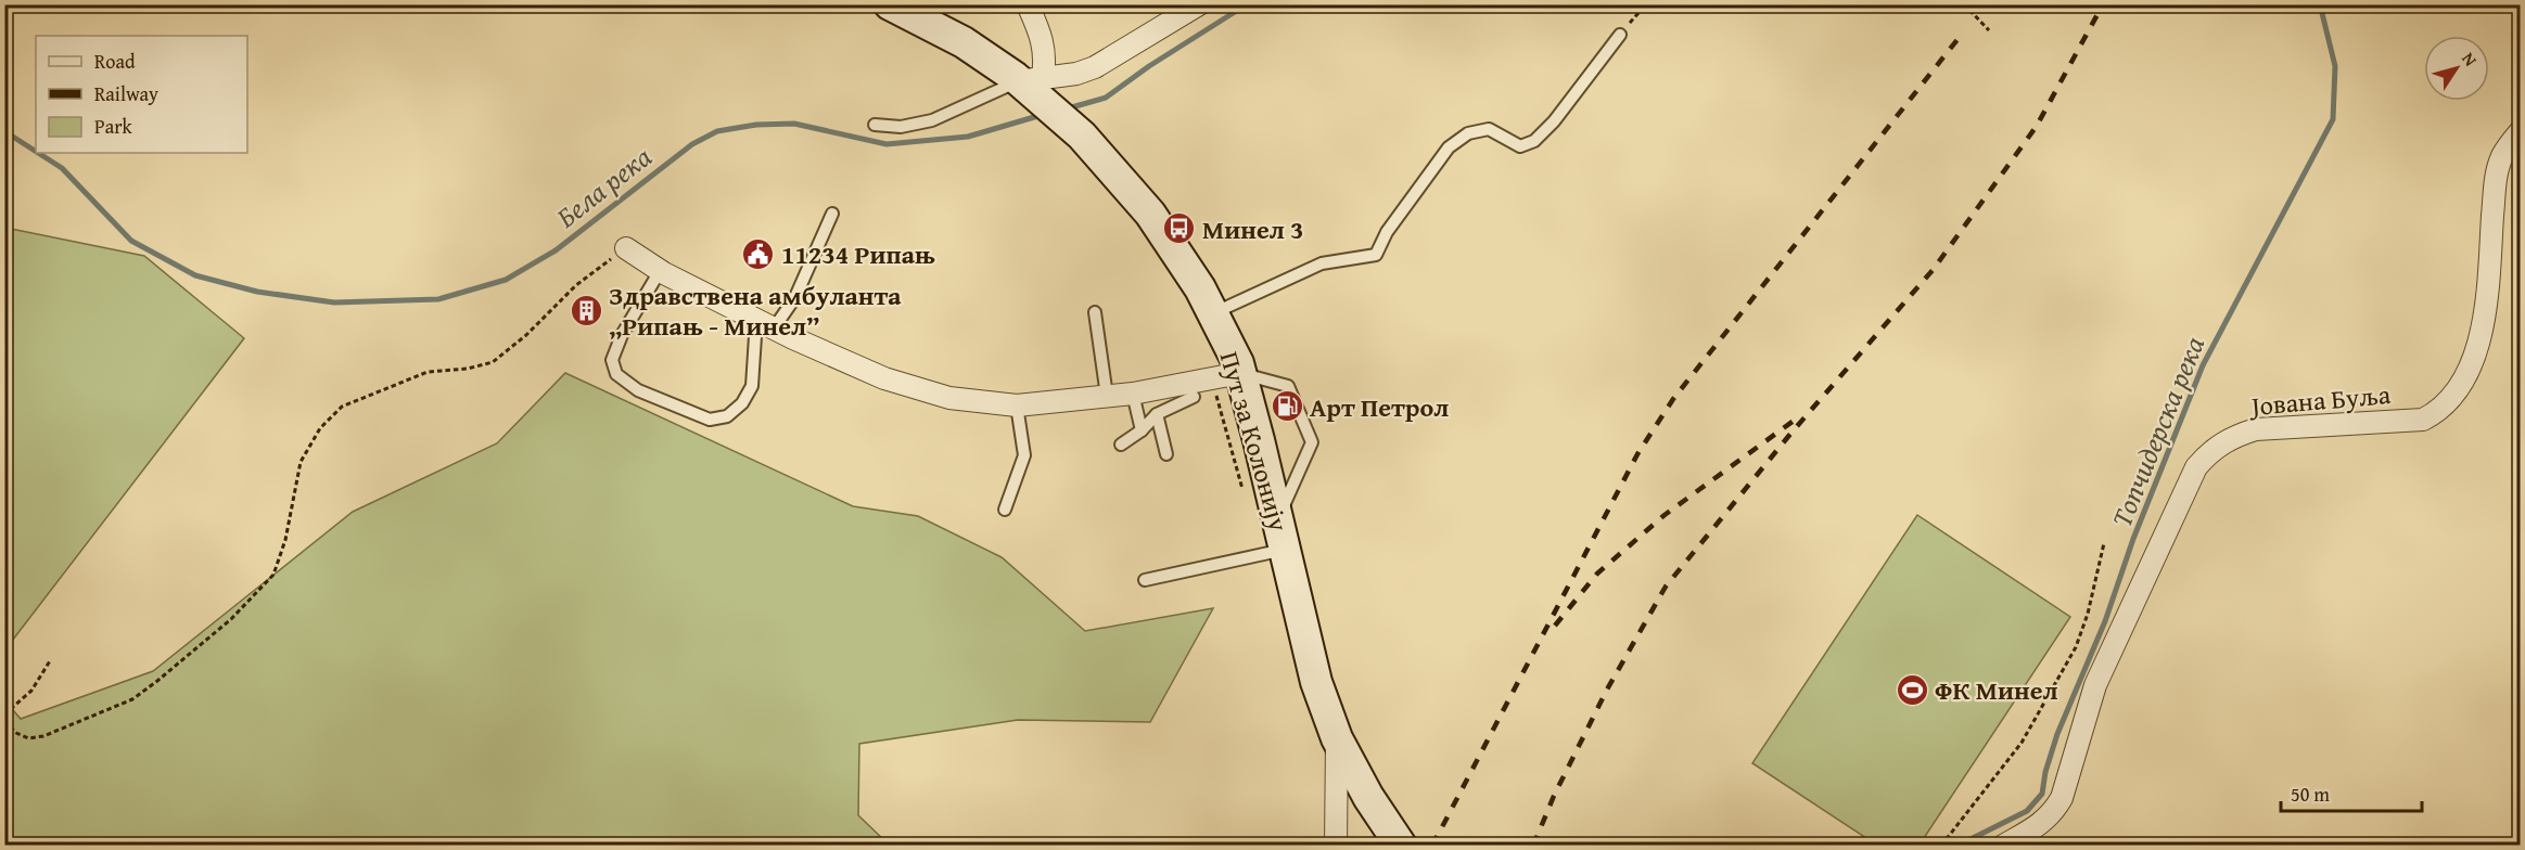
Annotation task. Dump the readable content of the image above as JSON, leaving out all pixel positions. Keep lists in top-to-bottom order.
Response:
{
  "streets": {
    "street": ["Јована Буља", "Пут за Колонију"]
  },
  "water": ["Бела река", "Топчидерска река"],
  "places": {
    "bus stop": ["Минел 3"],
    "public building": ["11234 Рипањ"],
    "building": ["Здравствена амбуланта „Рипањ - Минел”"],
    "fuel station": ["Арт Петрол"],
    "sports": ["ФК Минел"]
  },
  "legend": ["Road", "Railway", "Park"],
  "scale_bar": "50 m",
  "north": "top right"
}
